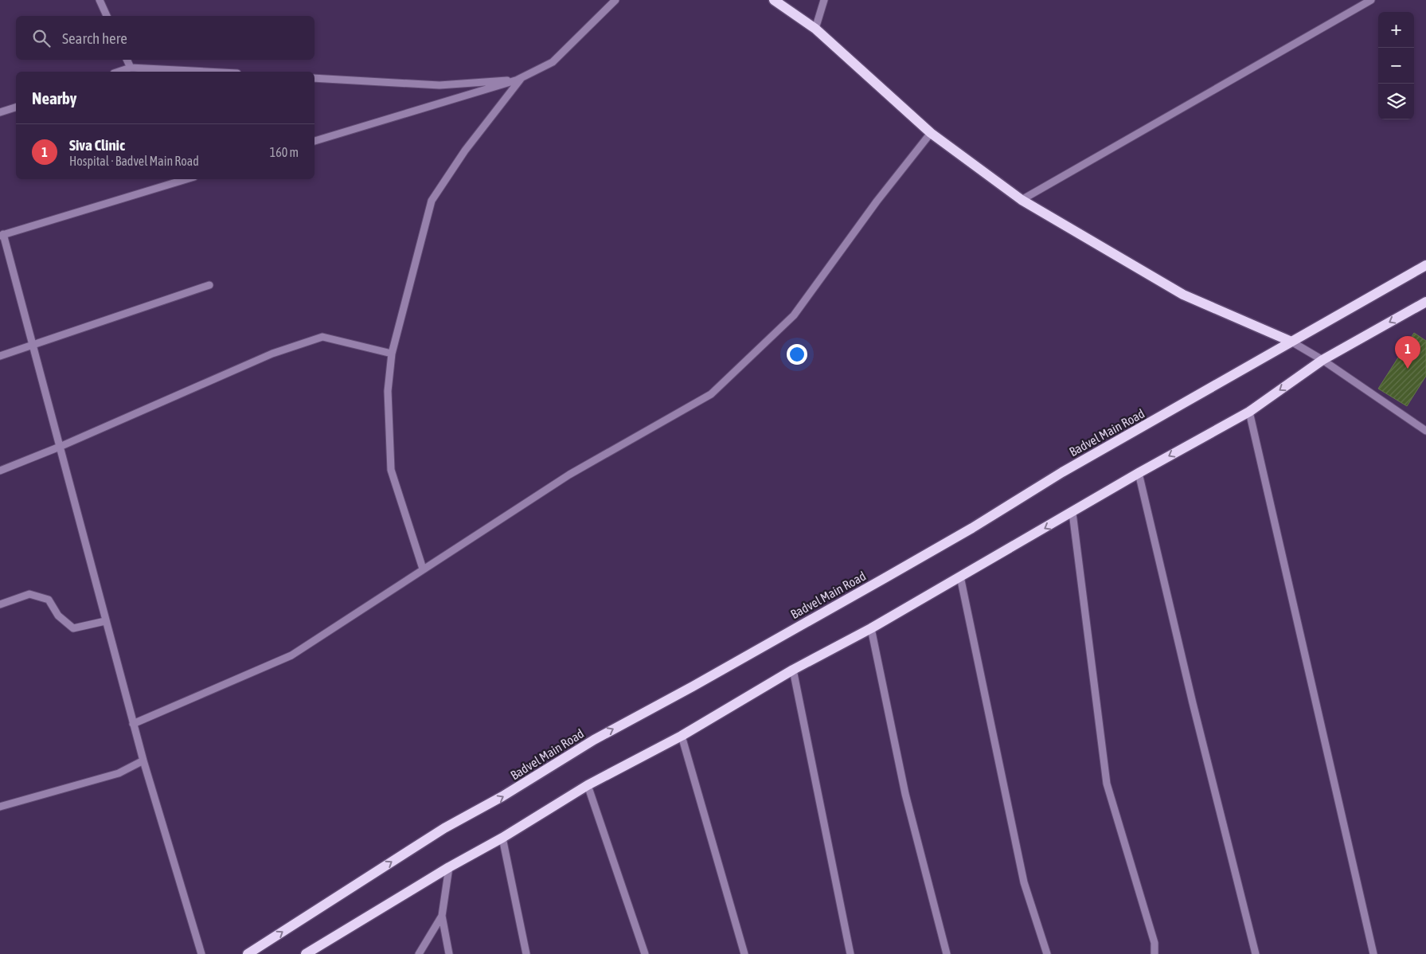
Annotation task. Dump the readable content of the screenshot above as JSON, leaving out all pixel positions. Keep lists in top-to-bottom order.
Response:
{
  "streets": {
    "main road": ["Badvel Main Road"]
  },
  "page": {
    "map_buttons": ["+", "−"],
    "search": "Search here",
    "heading": "Nearby",
    "list": [
      {
        "mark": "1",
        "name": "Siva Clinic",
        "note": "Hospital · Badvel Main Road",
        "value": "160 m"
      }
    ],
    "pins": "1"
  }
}
